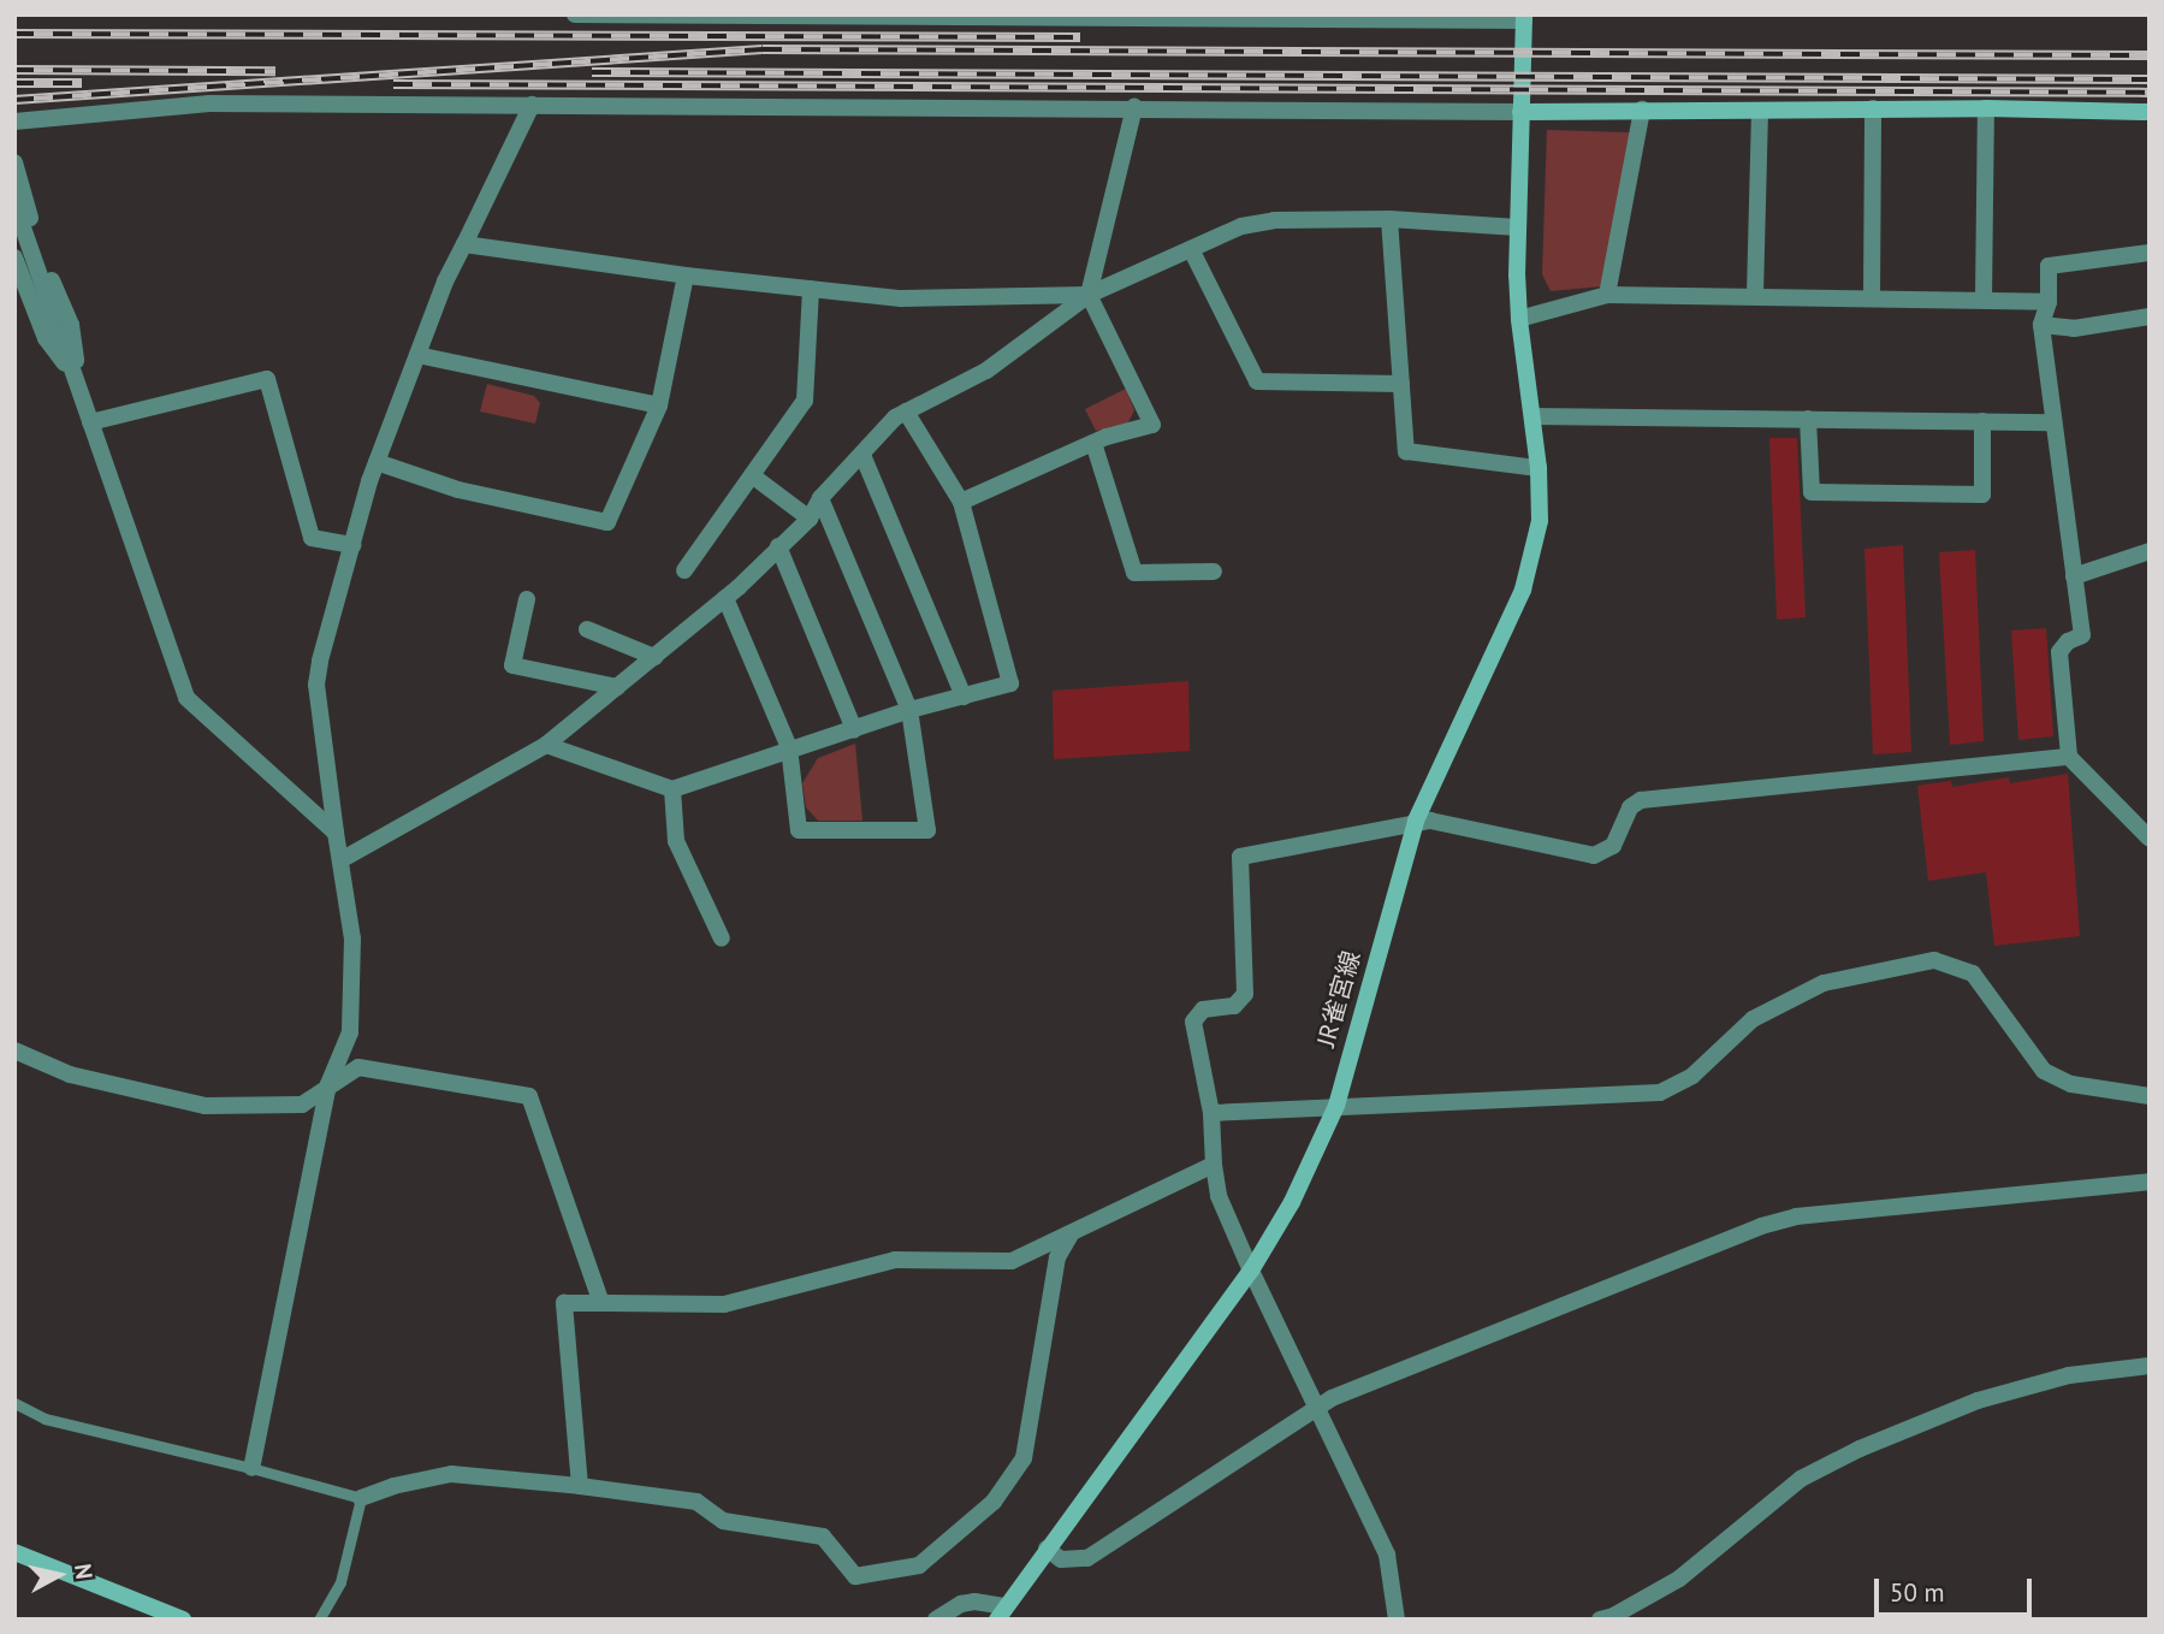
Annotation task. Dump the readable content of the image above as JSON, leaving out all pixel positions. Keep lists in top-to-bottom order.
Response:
{
  "streets": {
    "street": ["JR雀宮線"]
  },
  "scale_bar": "50 m",
  "north": "right"
}
